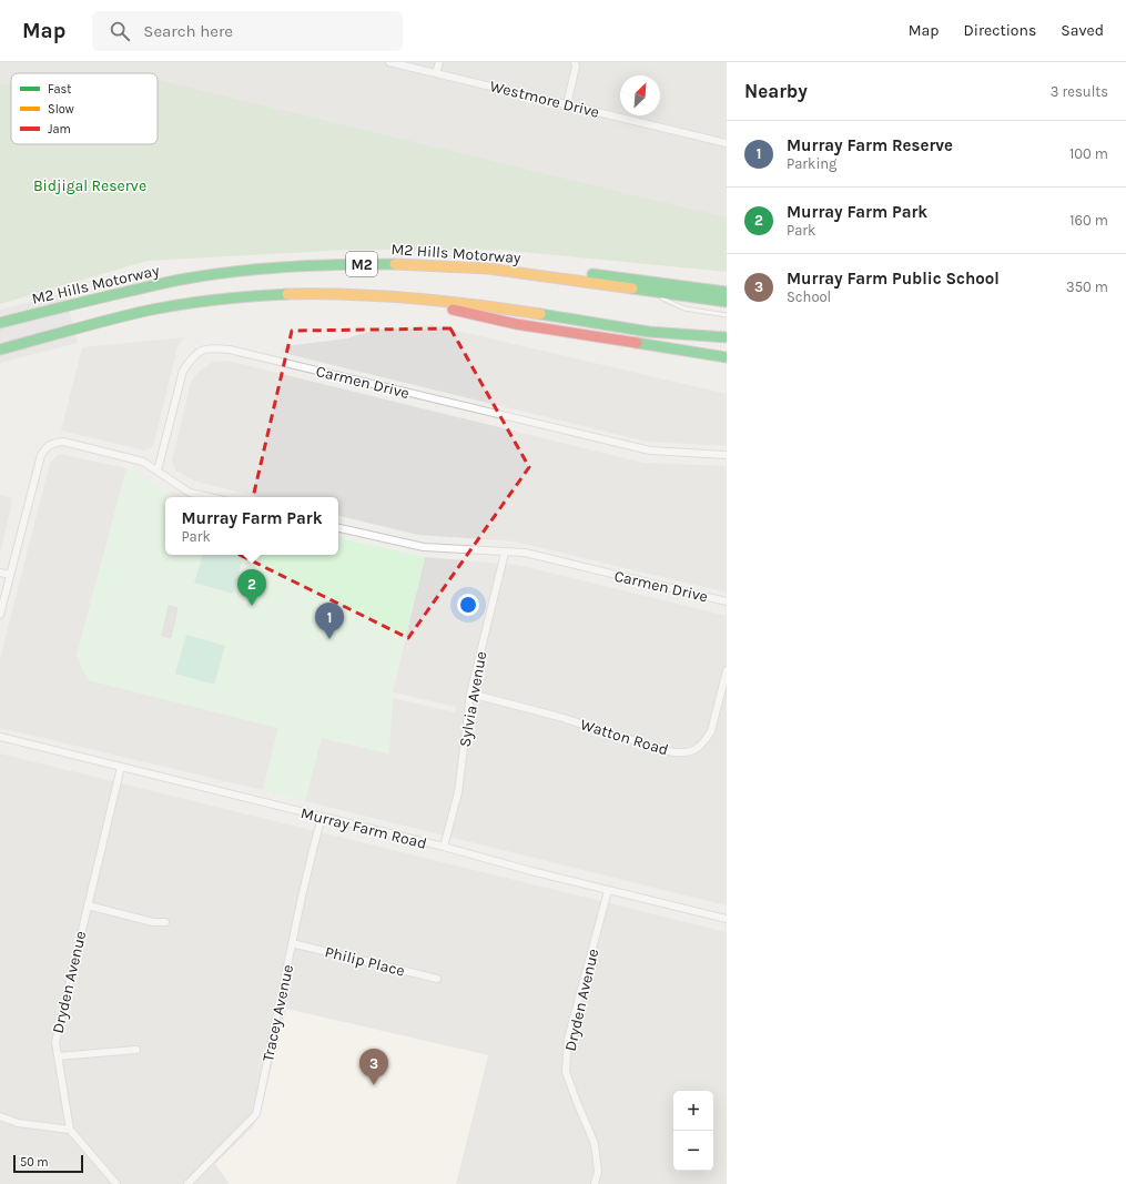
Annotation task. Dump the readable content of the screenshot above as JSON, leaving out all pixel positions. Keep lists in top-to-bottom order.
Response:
{
  "streets": {
    "highway": ["M2 Hills Motorway", "M2"],
    "street": [
      "Westmore Drive",
      "Carmen Drive",
      "Sylvia Avenue",
      "Watton Road",
      "Murray Farm Road",
      "Philip Place",
      "Dryden Avenue",
      "Tracey Avenue"
    ]
  },
  "crossings": [
    ["M2 Hills Motorway", "M2"],
    ["Carmen Drive", "Sylvia Avenue"],
    ["Sylvia Avenue", "Watton Road"],
    ["Sylvia Avenue", "Murray Farm Road"],
    ["Murray Farm Road", "Dryden Avenue"],
    ["Murray Farm Road", "Tracey Avenue"],
    ["Philip Place", "Tracey Avenue"]
  ],
  "parks": ["Bidjigal Reserve"],
  "legend": ["Fast", "Slow", "Jam"],
  "scale_bar": "50 m",
  "north": "top right",
  "page": {
    "header": "Map",
    "search": "Search here",
    "nav": ["Map", "Directions", "Saved"],
    "heading": ["Nearby", "3 results"],
    "list": [
      {
        "mark": "1",
        "name": "Murray Farm Reserve",
        "note": "Parking",
        "value": "100 m"
      },
      {
        "mark": "2",
        "name": "Murray Farm Park",
        "note": "Park",
        "value": "160 m"
      },
      {
        "mark": "3",
        "name": "Murray Farm Public School",
        "note": "School",
        "value": "350 m"
      }
    ],
    "popup": ["Murray Farm Park", "Park"],
    "pins": ["2", "1", "3"],
    "map_buttons": ["+", "−"],
    "scale": "50 m"
  }
}
